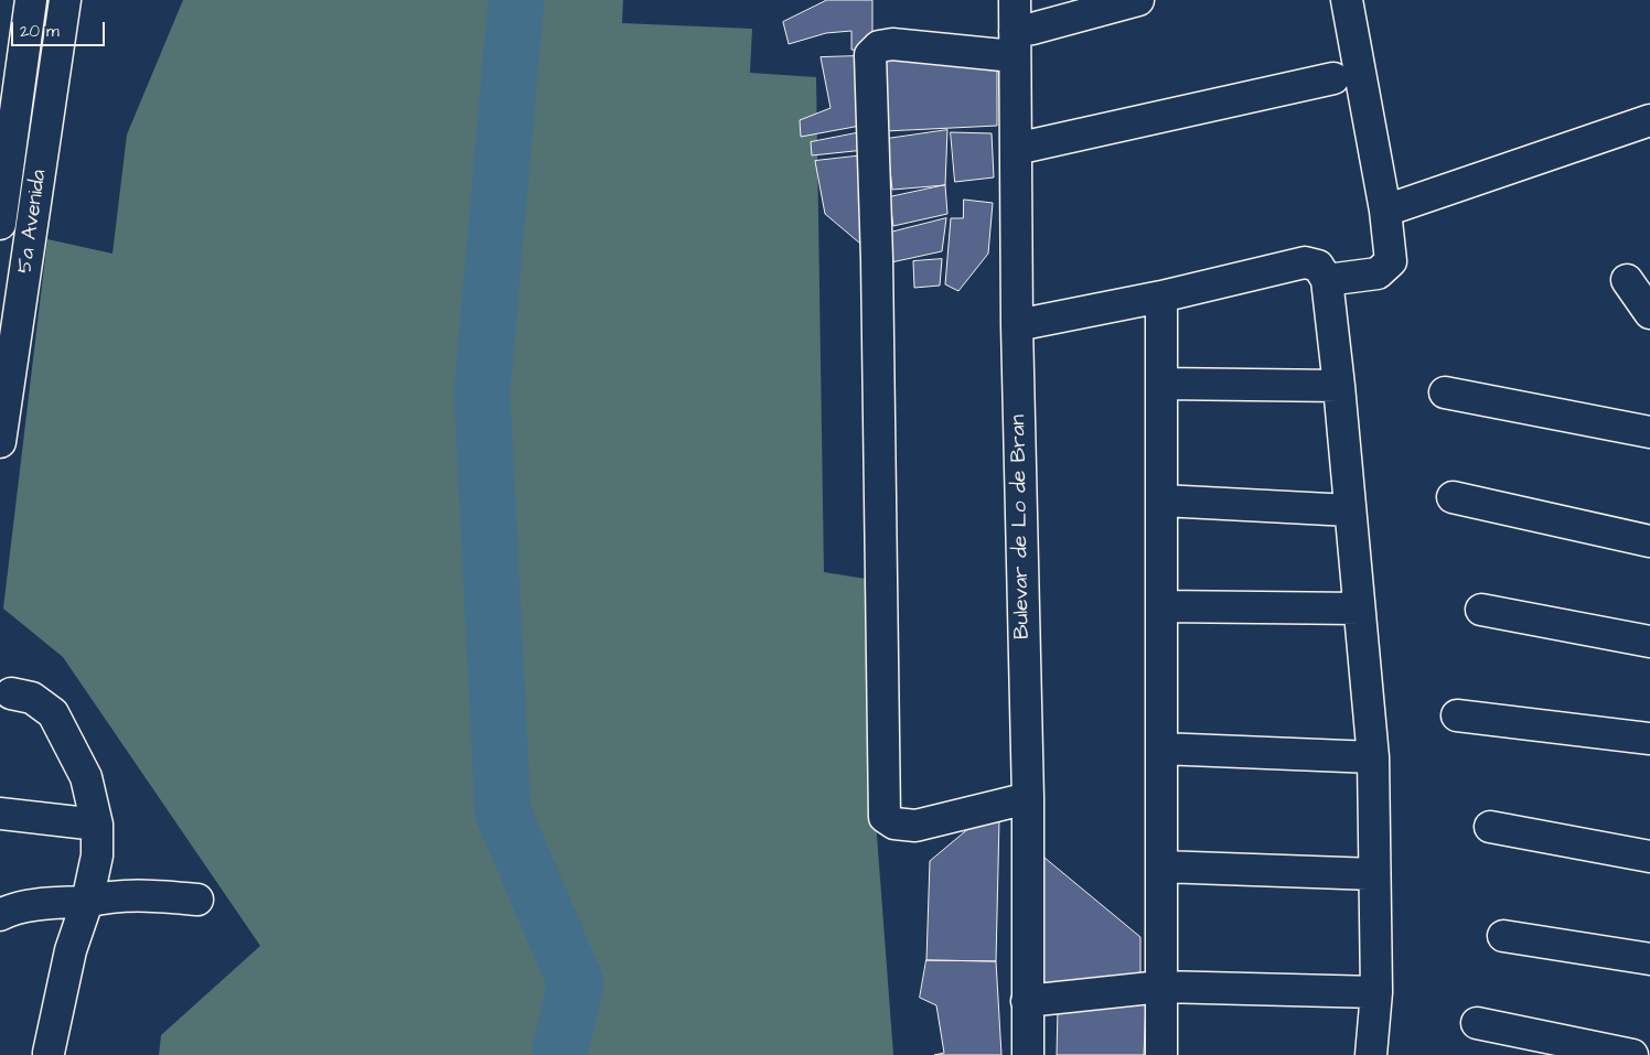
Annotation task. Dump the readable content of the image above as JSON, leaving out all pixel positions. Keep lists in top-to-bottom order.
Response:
{
  "streets": {
    "street": ["5a Avenida", "Bulevar de Lo de Bran"]
  },
  "scale_bar": "20 m"
}
